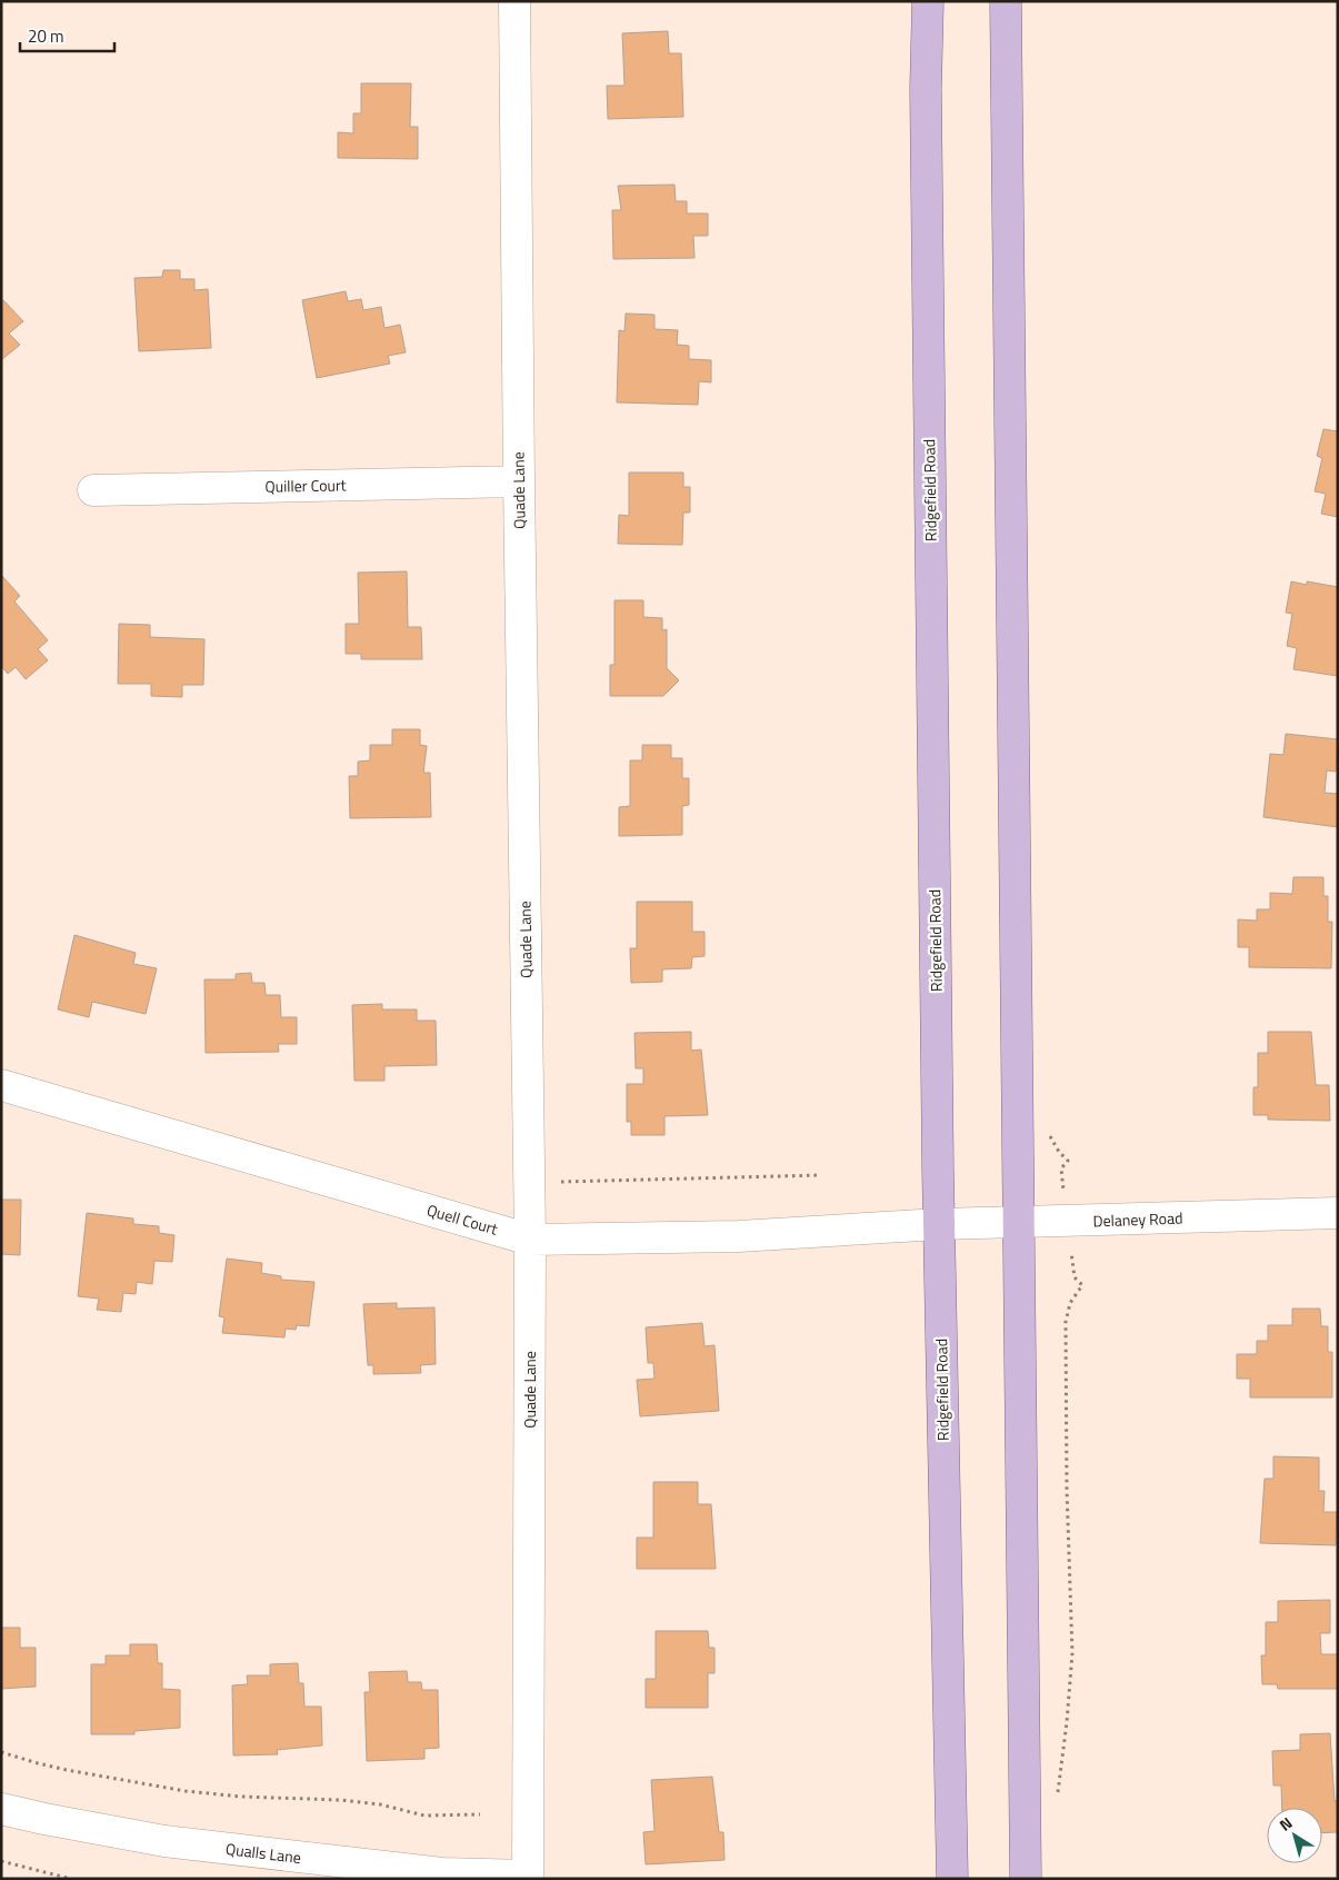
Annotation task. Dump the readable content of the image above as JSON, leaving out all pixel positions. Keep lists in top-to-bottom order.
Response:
{
  "streets": {
    "main road": ["Ridgefield Road"],
    "street": [
      "Quiller Court",
      "Quade Lane",
      "Quell Court",
      "Delaney Road",
      "Qualls Lane"
    ]
  },
  "crossings": [
    ["Quiller Court", "Quade Lane"],
    ["Quade Lane", "Quell Court"],
    ["Quade Lane", "Qualls Lane"],
    ["Ridgefield Road", "Quell Court"],
    ["Ridgefield Road", "Delaney Road"],
    ["Quell Court", "Delaney Road"]
  ],
  "scale_bar": "20 m",
  "north": "top left"
}
